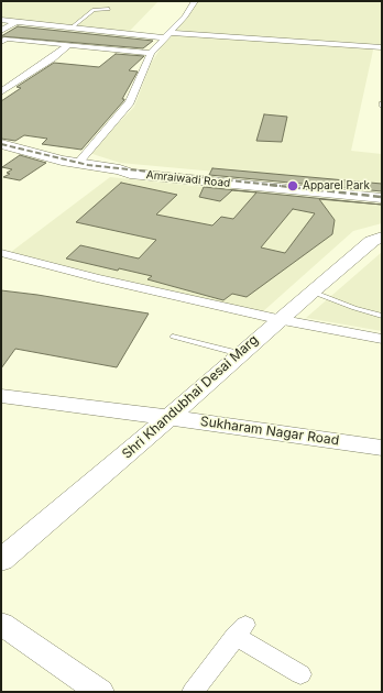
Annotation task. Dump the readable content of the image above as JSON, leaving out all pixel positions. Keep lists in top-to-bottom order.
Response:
{
  "streets": {
    "main road": ["Amraiwadi Road", "Shri Khandubhai Desai Marg", "Sukharam Nagar Road"]
  },
  "crossings": [
    ["Shri Khandubhai Desai Marg", "Sukharam Nagar Road"]
  ],
  "places": ["Apparel Park"]
}
